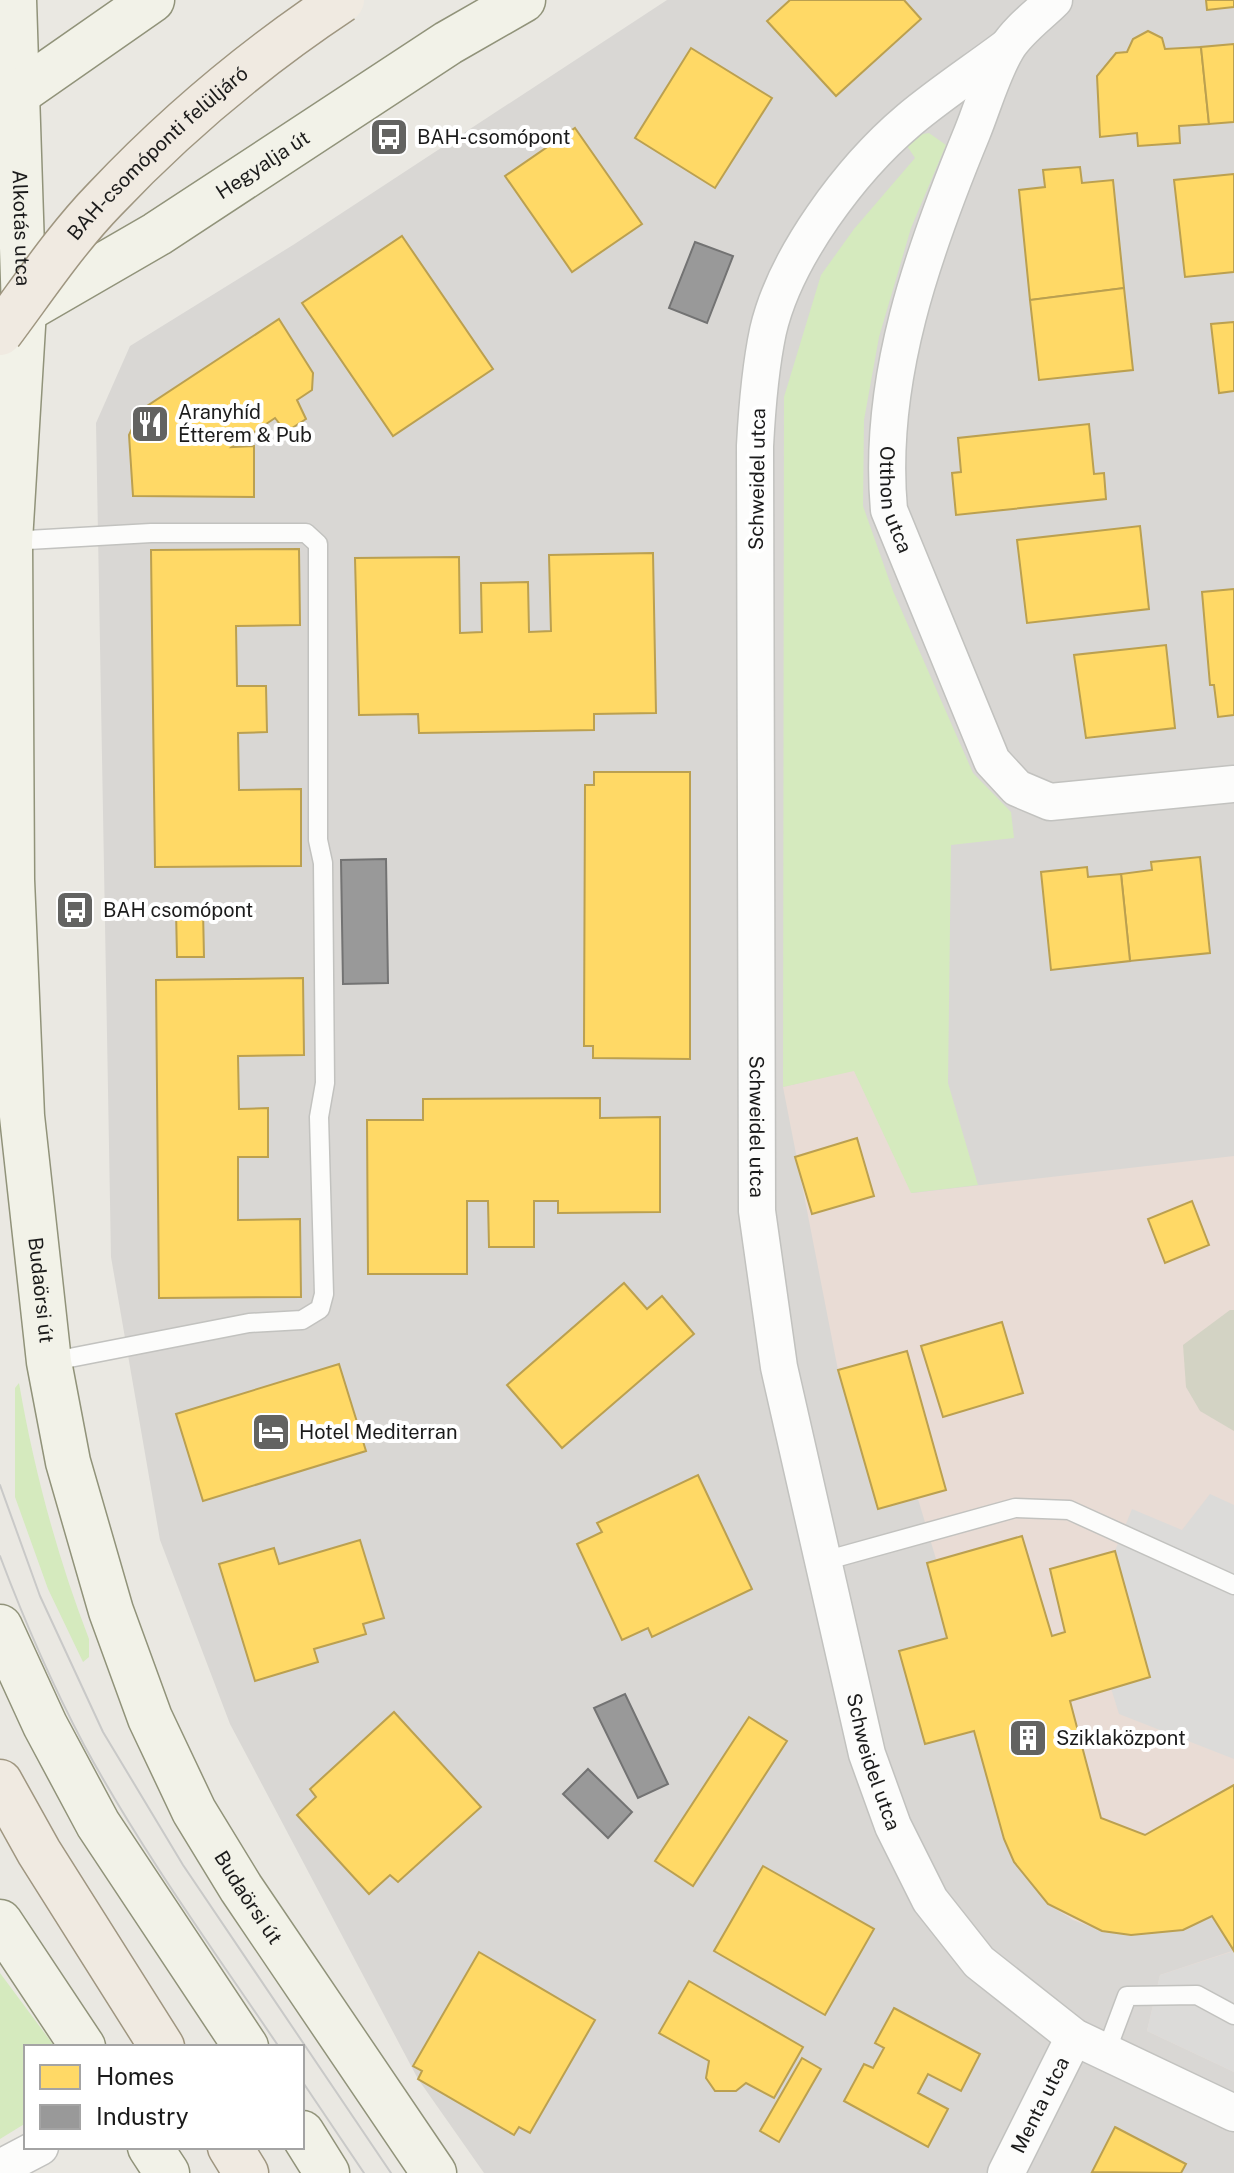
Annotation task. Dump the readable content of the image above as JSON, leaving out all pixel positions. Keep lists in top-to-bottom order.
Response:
{
  "streets": {
    "main road": [
      "BAH-csomóponti felüljáró",
      "Hegyalja út",
      "Alkotás utca",
      "Budaörsi út"
    ],
    "street": ["Schweidel utca", "Otthon utca", "Menta utca"]
  },
  "crossings": [
    ["BAH-csomóponti felüljáró", "Hegyalja út"],
    ["BAH-csomóponti felüljáró", "Alkotás utca"],
    ["BAH-csomóponti felüljáró", "Budaörsi út"],
    ["Hegyalja út", "Alkotás utca"],
    ["Hegyalja út", "Budaörsi út"],
    ["Alkotás utca", "Budaörsi út"],
    ["Schweidel utca", "Otthon utca"],
    ["Schweidel utca", "Menta utca"]
  ],
  "places": {
    "bus stop": ["BAH-csomópont", "BAH csomópont"],
    "restaurant": ["Aranyhíd Étterem & Pub"],
    "hotel": ["Hotel Mediterran"],
    "building": ["Sziklaközpont"]
  },
  "legend": ["Homes", "Industry"]
}
